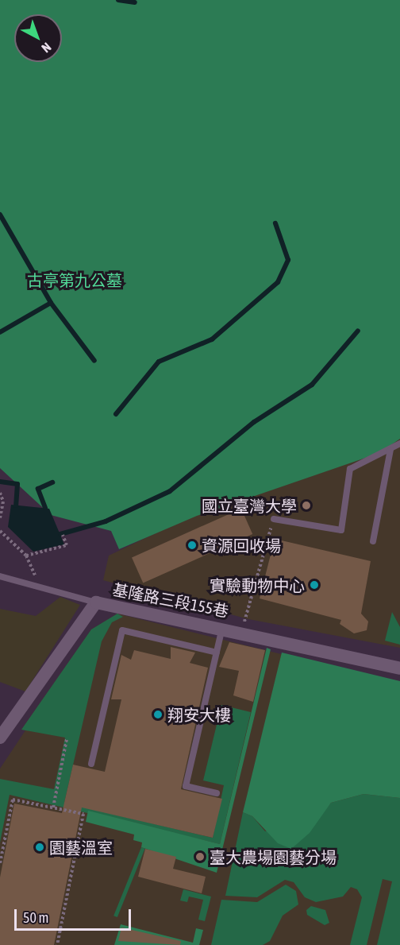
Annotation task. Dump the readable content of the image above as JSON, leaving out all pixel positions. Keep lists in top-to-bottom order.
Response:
{
  "streets": {
    "street": ["基隆路三段155巷"]
  },
  "parks": ["古亭第九公墓"],
  "places": [
    "國立臺灣大學",
    "資源回收場",
    "實驗動物中心",
    "翔安大樓",
    "園藝溫室",
    "臺大農場園藝分場"
  ],
  "scale_bar": "50 m",
  "north": "bottom right"
}
